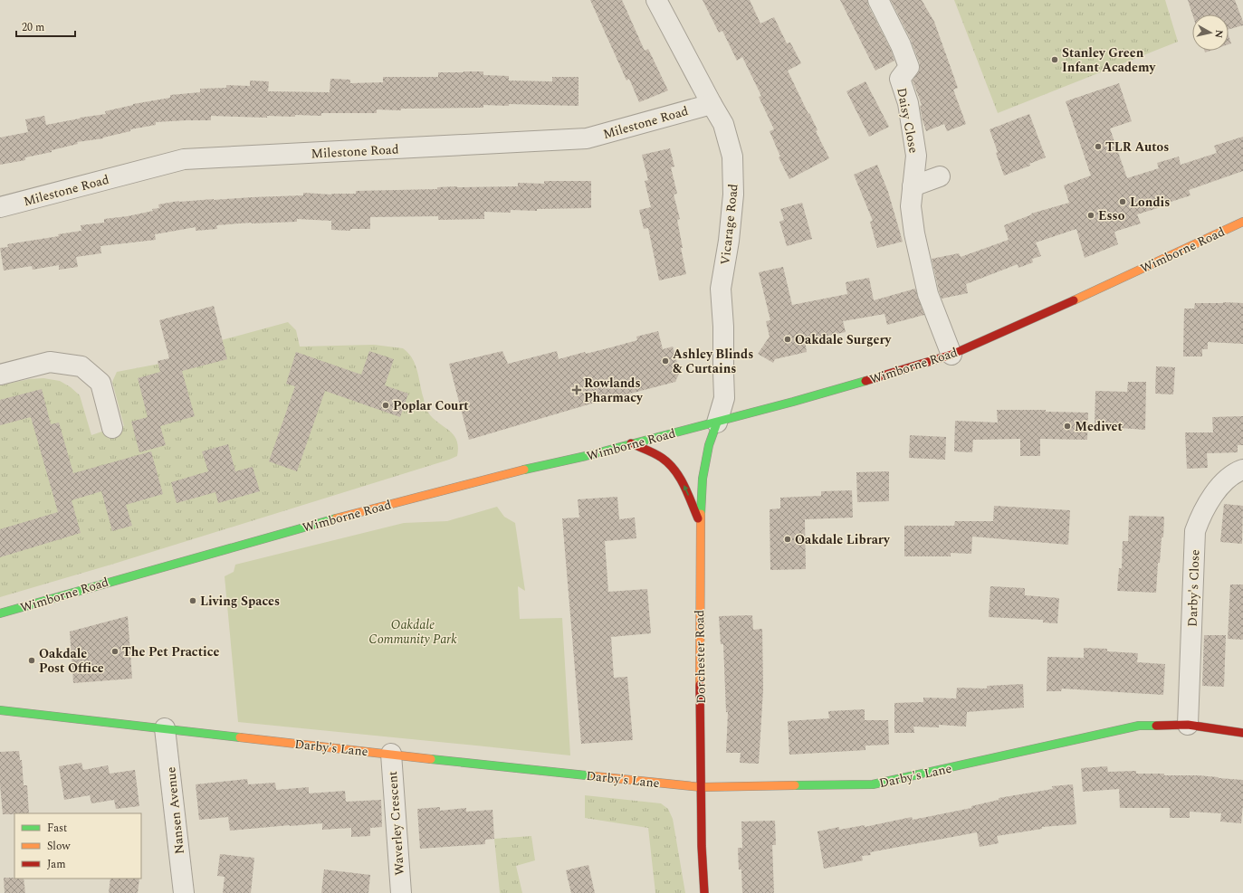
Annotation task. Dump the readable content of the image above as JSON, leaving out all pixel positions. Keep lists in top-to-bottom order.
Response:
{
  "streets": {
    "main road": ["Wimborne Road", "Dorchester Road", "Darby's Lane"],
    "street": [
      "Daisy Close",
      "Milestone Road",
      "Vicarage Road",
      "Darby's Close",
      "Nansen Avenue",
      "Waverley Crescent"
    ]
  },
  "crossings": [
    ["Daisy Close", "Wimborne Road"],
    ["Milestone Road", "Vicarage Road"],
    ["Vicarage Road", "Wimborne Road"],
    ["Vicarage Road", "Dorchester Road"],
    ["Wimborne Road", "Dorchester Road"],
    ["Darby's Close", "Darby's Lane"],
    ["Dorchester Road", "Darby's Lane"],
    ["Darby's Lane", "Nansen Avenue"],
    ["Darby's Lane", "Waverley Crescent"]
  ],
  "parks": ["Oakdale Community Park"],
  "places": {
    "other": [
      "Stanley Green Infant Academy",
      "TLR Autos",
      "Londis",
      "Esso",
      "Oakdale Surgery",
      "Ashley Blinds & Curtains",
      "Poplar Court",
      "Medivet",
      "Oakdale Library",
      "Living Spaces",
      "The Pet Practice",
      "Oakdale Post Office"
    ],
    "health": ["Rowlands Pharmacy"]
  },
  "legend": ["Fast", "Slow", "Jam"],
  "scale_bar": "20 m",
  "north": "right"
}
